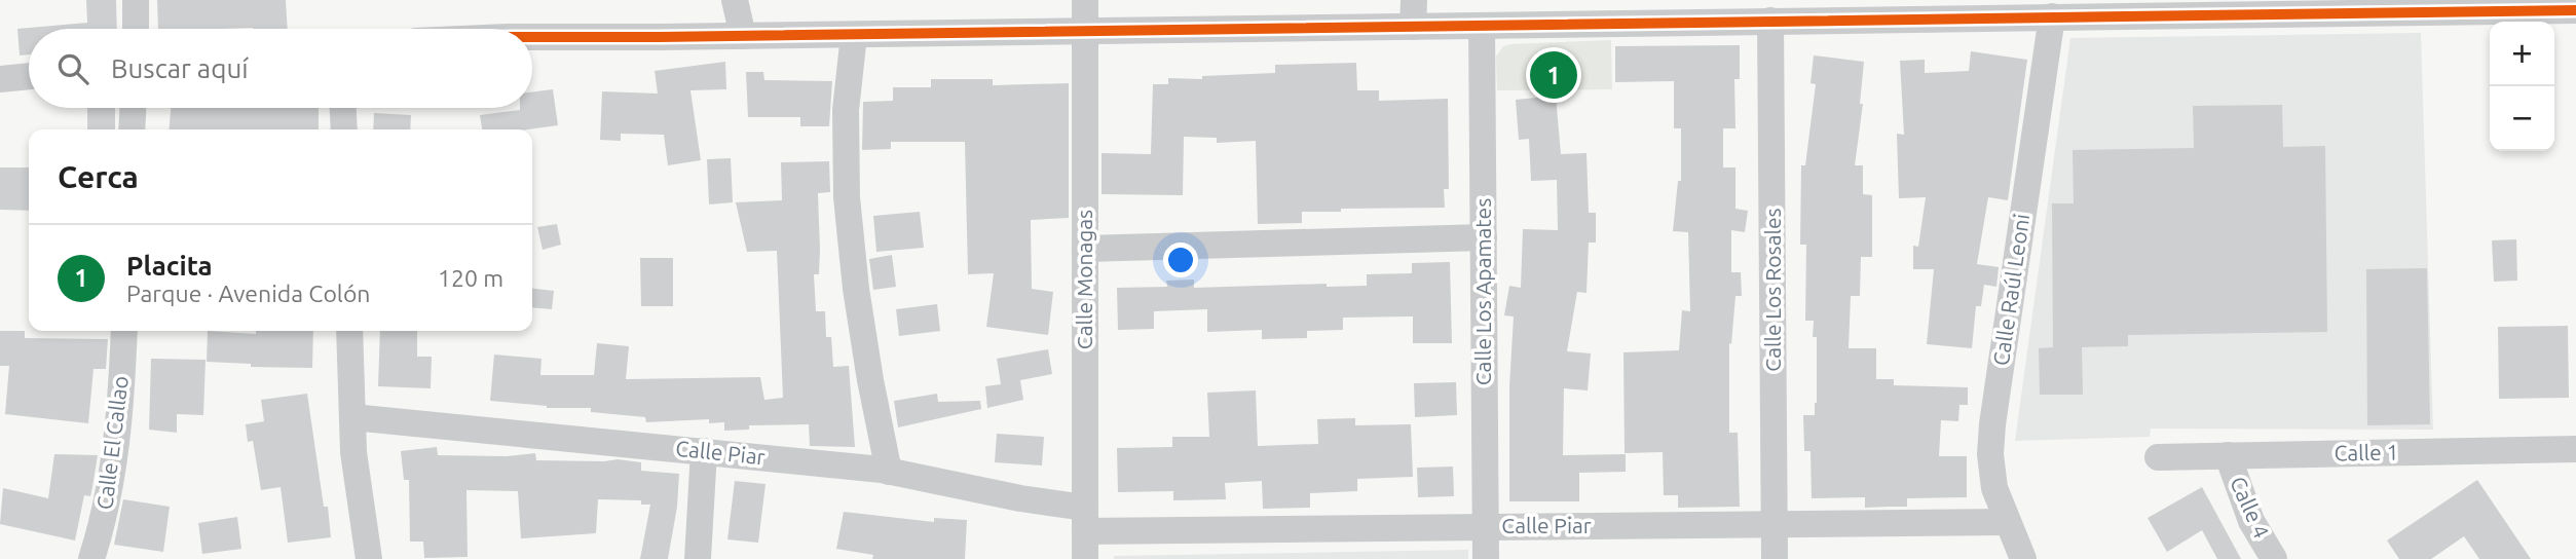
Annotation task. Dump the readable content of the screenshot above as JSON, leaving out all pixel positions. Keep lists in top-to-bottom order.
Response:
{
  "streets": {
    "street": [
      "Calle Monagas",
      "Calle Los Rosales",
      "Calle Raúl Leoni",
      "Calle Los Apamates",
      "Calle El Callao",
      "Calle Piar",
      "Calle 1",
      "Calle 4"
    ]
  },
  "crossings": [
    ["Calle Monagas", "Calle Piar"],
    ["Calle Los Rosales", "Calle Piar"],
    ["Calle Raúl Leoni", "Calle Piar"],
    ["Calle Los Apamates", "Calle Piar"],
    ["Calle 1", "Calle 4"]
  ],
  "page": {
    "map_buttons": ["+", "−"],
    "search": "Buscar aquí",
    "pins": "1",
    "heading": "Cerca",
    "list": [
      {
        "mark": "1",
        "name": "Placita",
        "note": "Parque · Avenida Colón",
        "value": "120 m"
      }
    ]
  }
}
